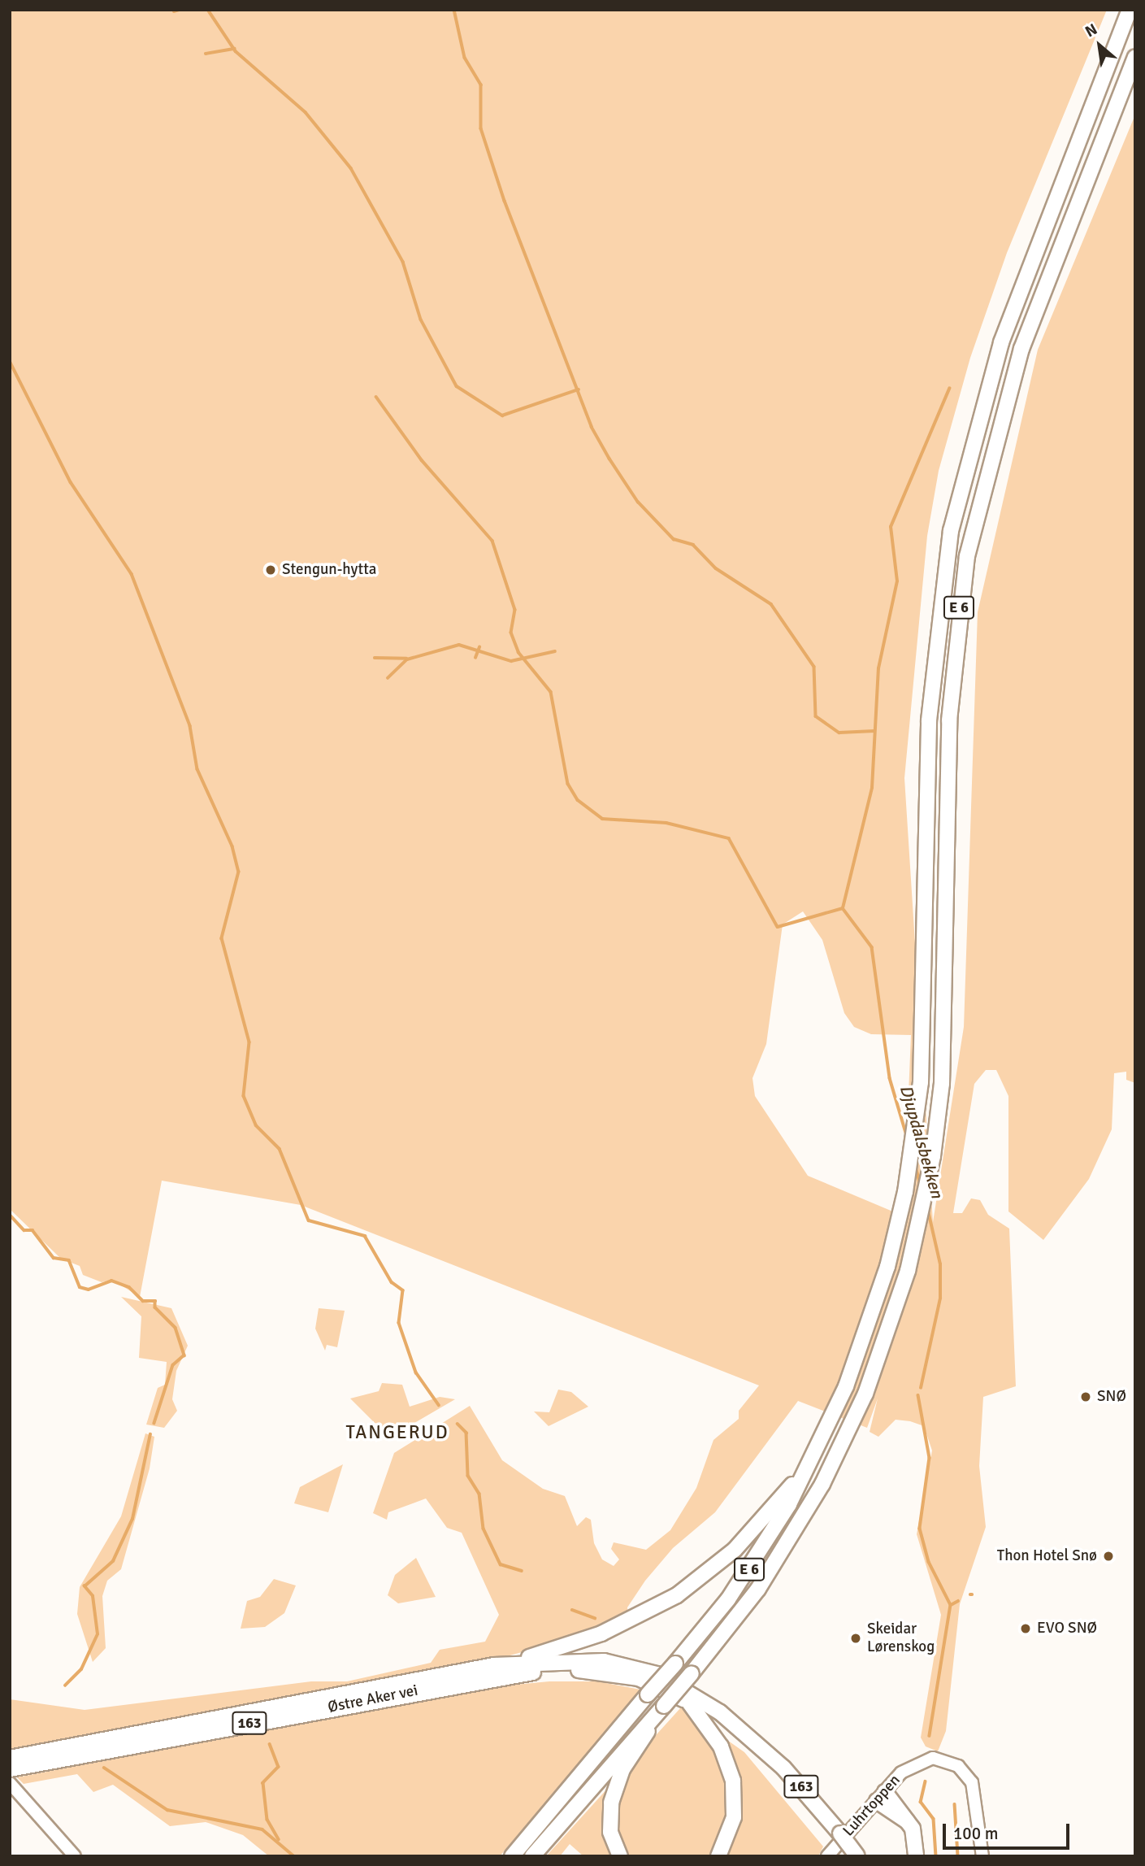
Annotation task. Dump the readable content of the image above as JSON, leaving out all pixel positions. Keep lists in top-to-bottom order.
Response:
{
  "streets": {
    "highway": ["E 6", "Østre Aker vei", "163"],
    "street": ["Luhrtoppen"]
  },
  "crossings": [
    ["Østre Aker vei", "163"]
  ],
  "districts": ["TANGERUD"],
  "water": ["Djupdalsbekken"],
  "places": [
    "Stengun-hytta",
    "SNØ",
    "Thon Hotel Snø",
    "EVO SNØ",
    "Skeidar Lørenskog"
  ],
  "scale_bar": "100 m",
  "north": "top left"
}
